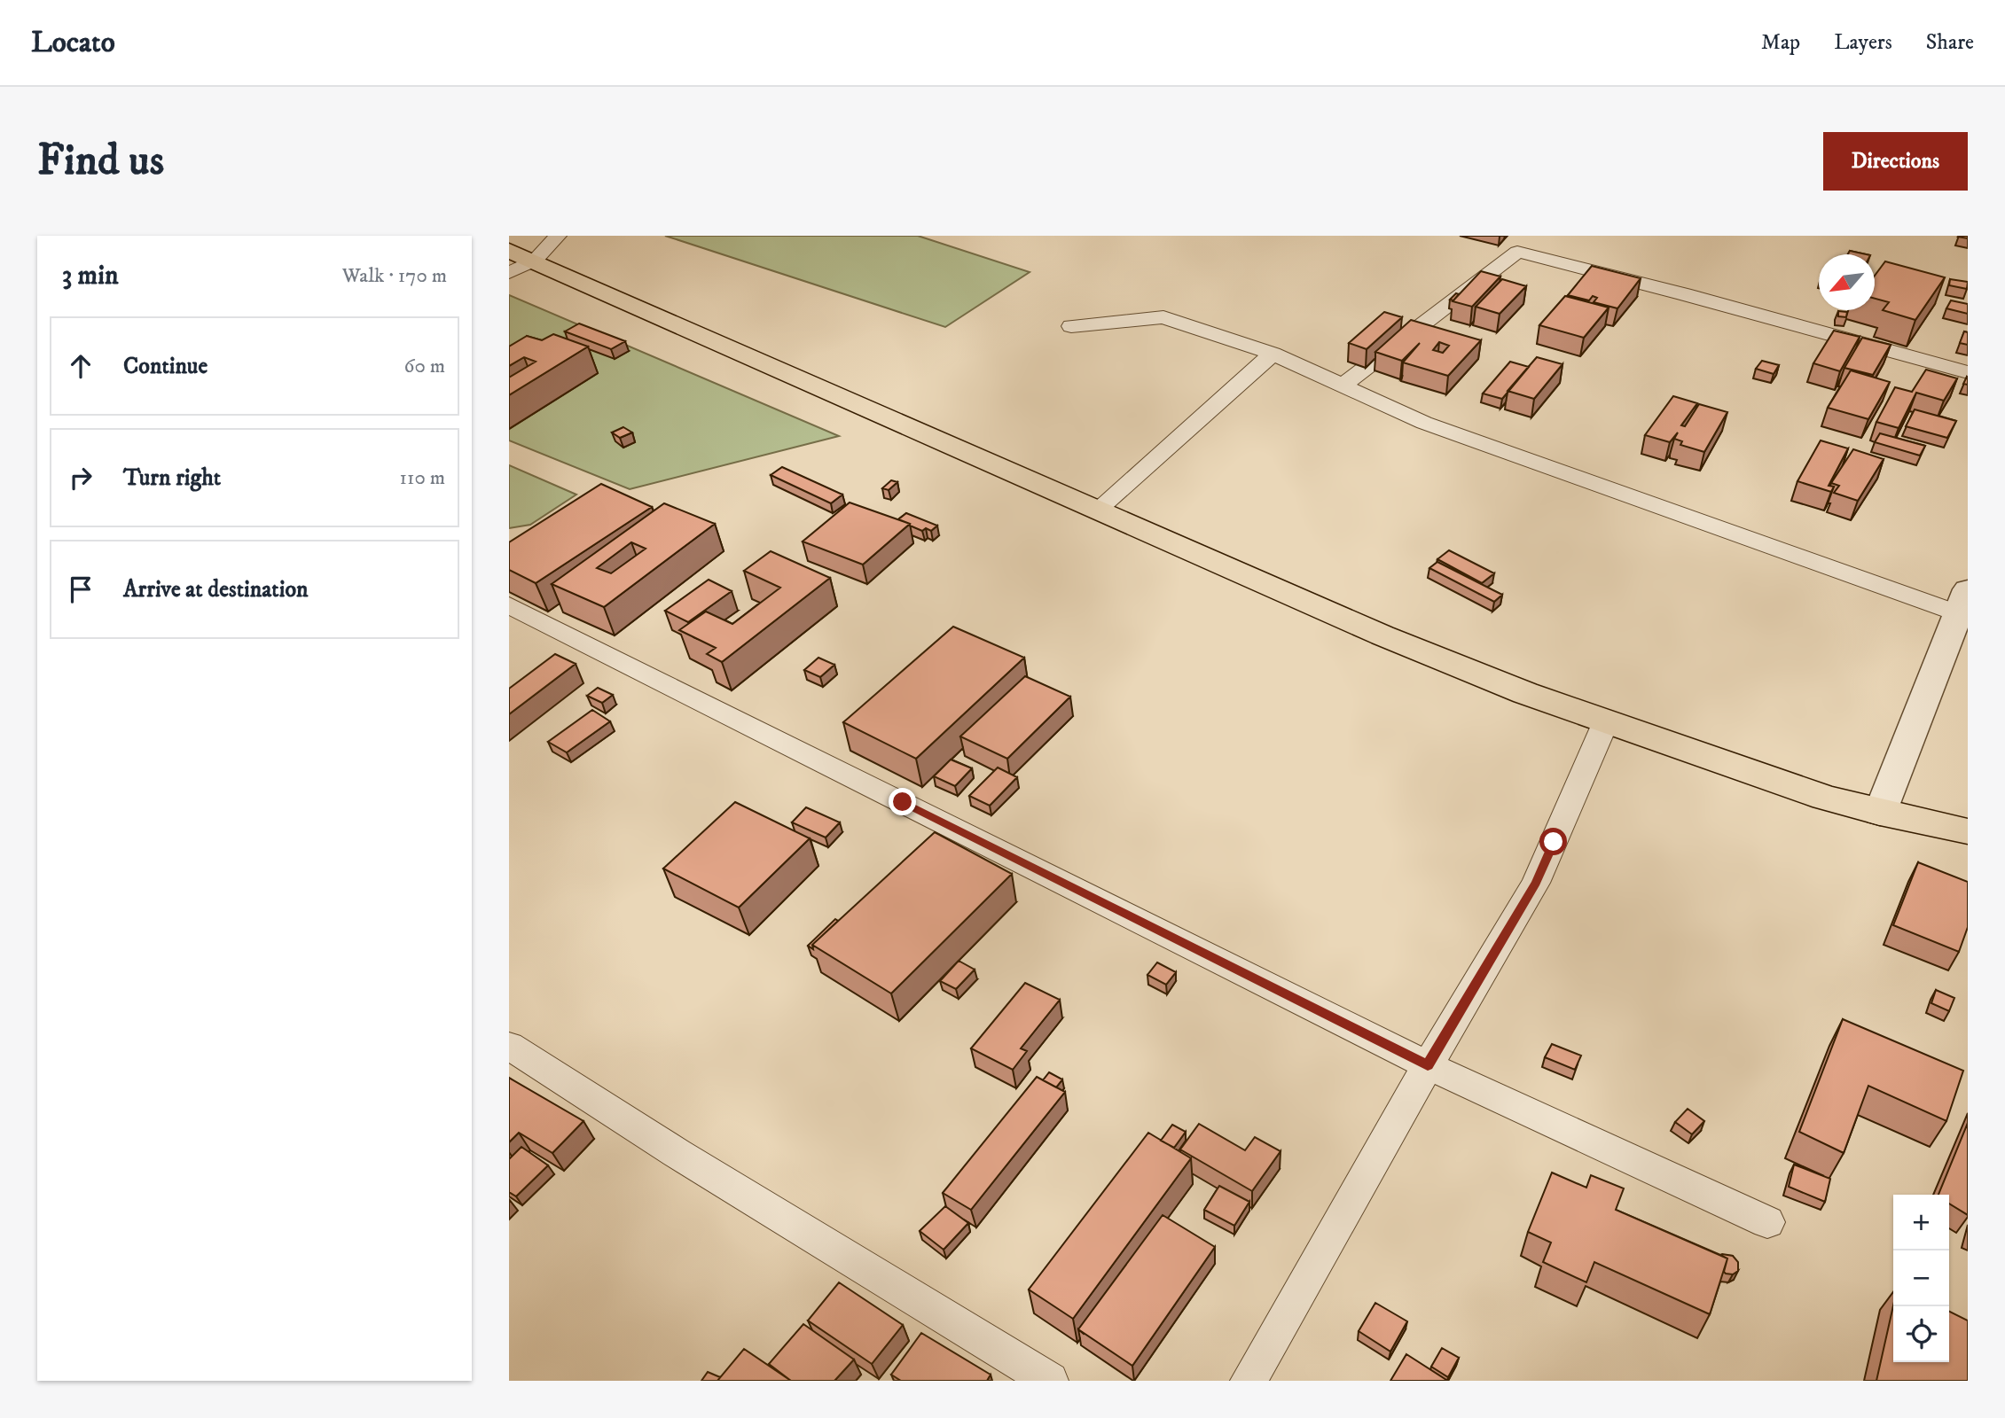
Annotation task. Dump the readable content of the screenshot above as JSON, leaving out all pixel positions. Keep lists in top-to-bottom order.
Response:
{
  "north": "bottom left",
  "page": {
    "header": "Locato",
    "nav": ["Map", "Layers", "Share"],
    "buttons": "Directions",
    "title": "Find us",
    "heading": ["3 min", "Walk · 170 m"],
    "list": [
      ["Continue", "60 m"],
      ["Turn right", "110 m"],
      "Arrive at destination"
    ],
    "map_buttons": ["+", "−"]
  }
}
